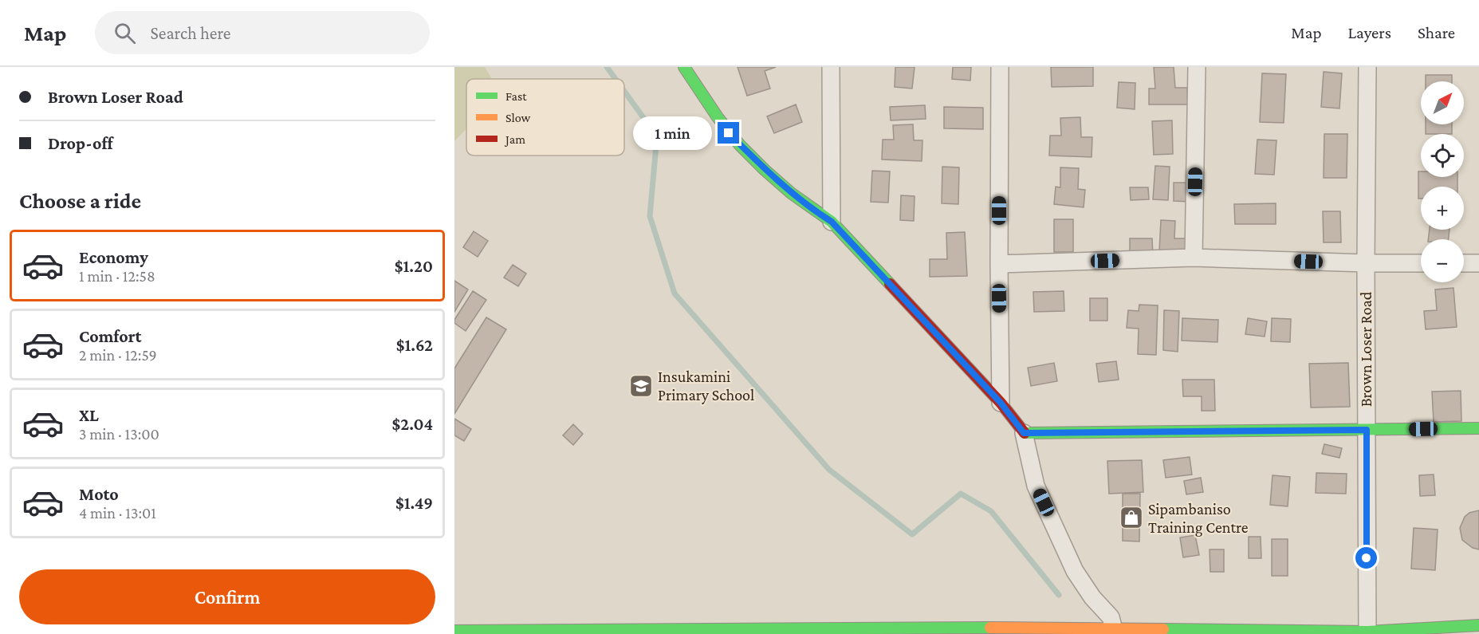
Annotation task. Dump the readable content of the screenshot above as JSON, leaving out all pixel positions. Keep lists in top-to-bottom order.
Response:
{
  "streets": {
    "street": ["Brown Loser Road"]
  },
  "places": {
    "school or university": ["Insukamini Primary School"],
    "shop": ["Sipambaniso Training Centre"]
  },
  "legend": ["Fast", "Slow", "Jam"],
  "north": "top right",
  "page": {
    "header": "Map",
    "search": "Search here",
    "nav": ["Map", "Layers", "Share"],
    "banner": ["Brown Loser Road", "Drop-off"],
    "map_buttons": ["+", "−"],
    "bubble": "1 min",
    "heading": "Choose a ride",
    "list": [
      {
        "name": "Economy",
        "note": "1 min · 12:58",
        "value": "$1.20"
      },
      {
        "name": "Comfort",
        "note": "2 min · 12:59",
        "value": "$1.62"
      },
      {
        "name": "XL",
        "note": "3 min · 13:00",
        "value": "$2.04"
      },
      {
        "name": "Moto",
        "note": "4 min · 13:01",
        "value": "$1.49"
      }
    ],
    "buttons": "Confirm"
  }
}
